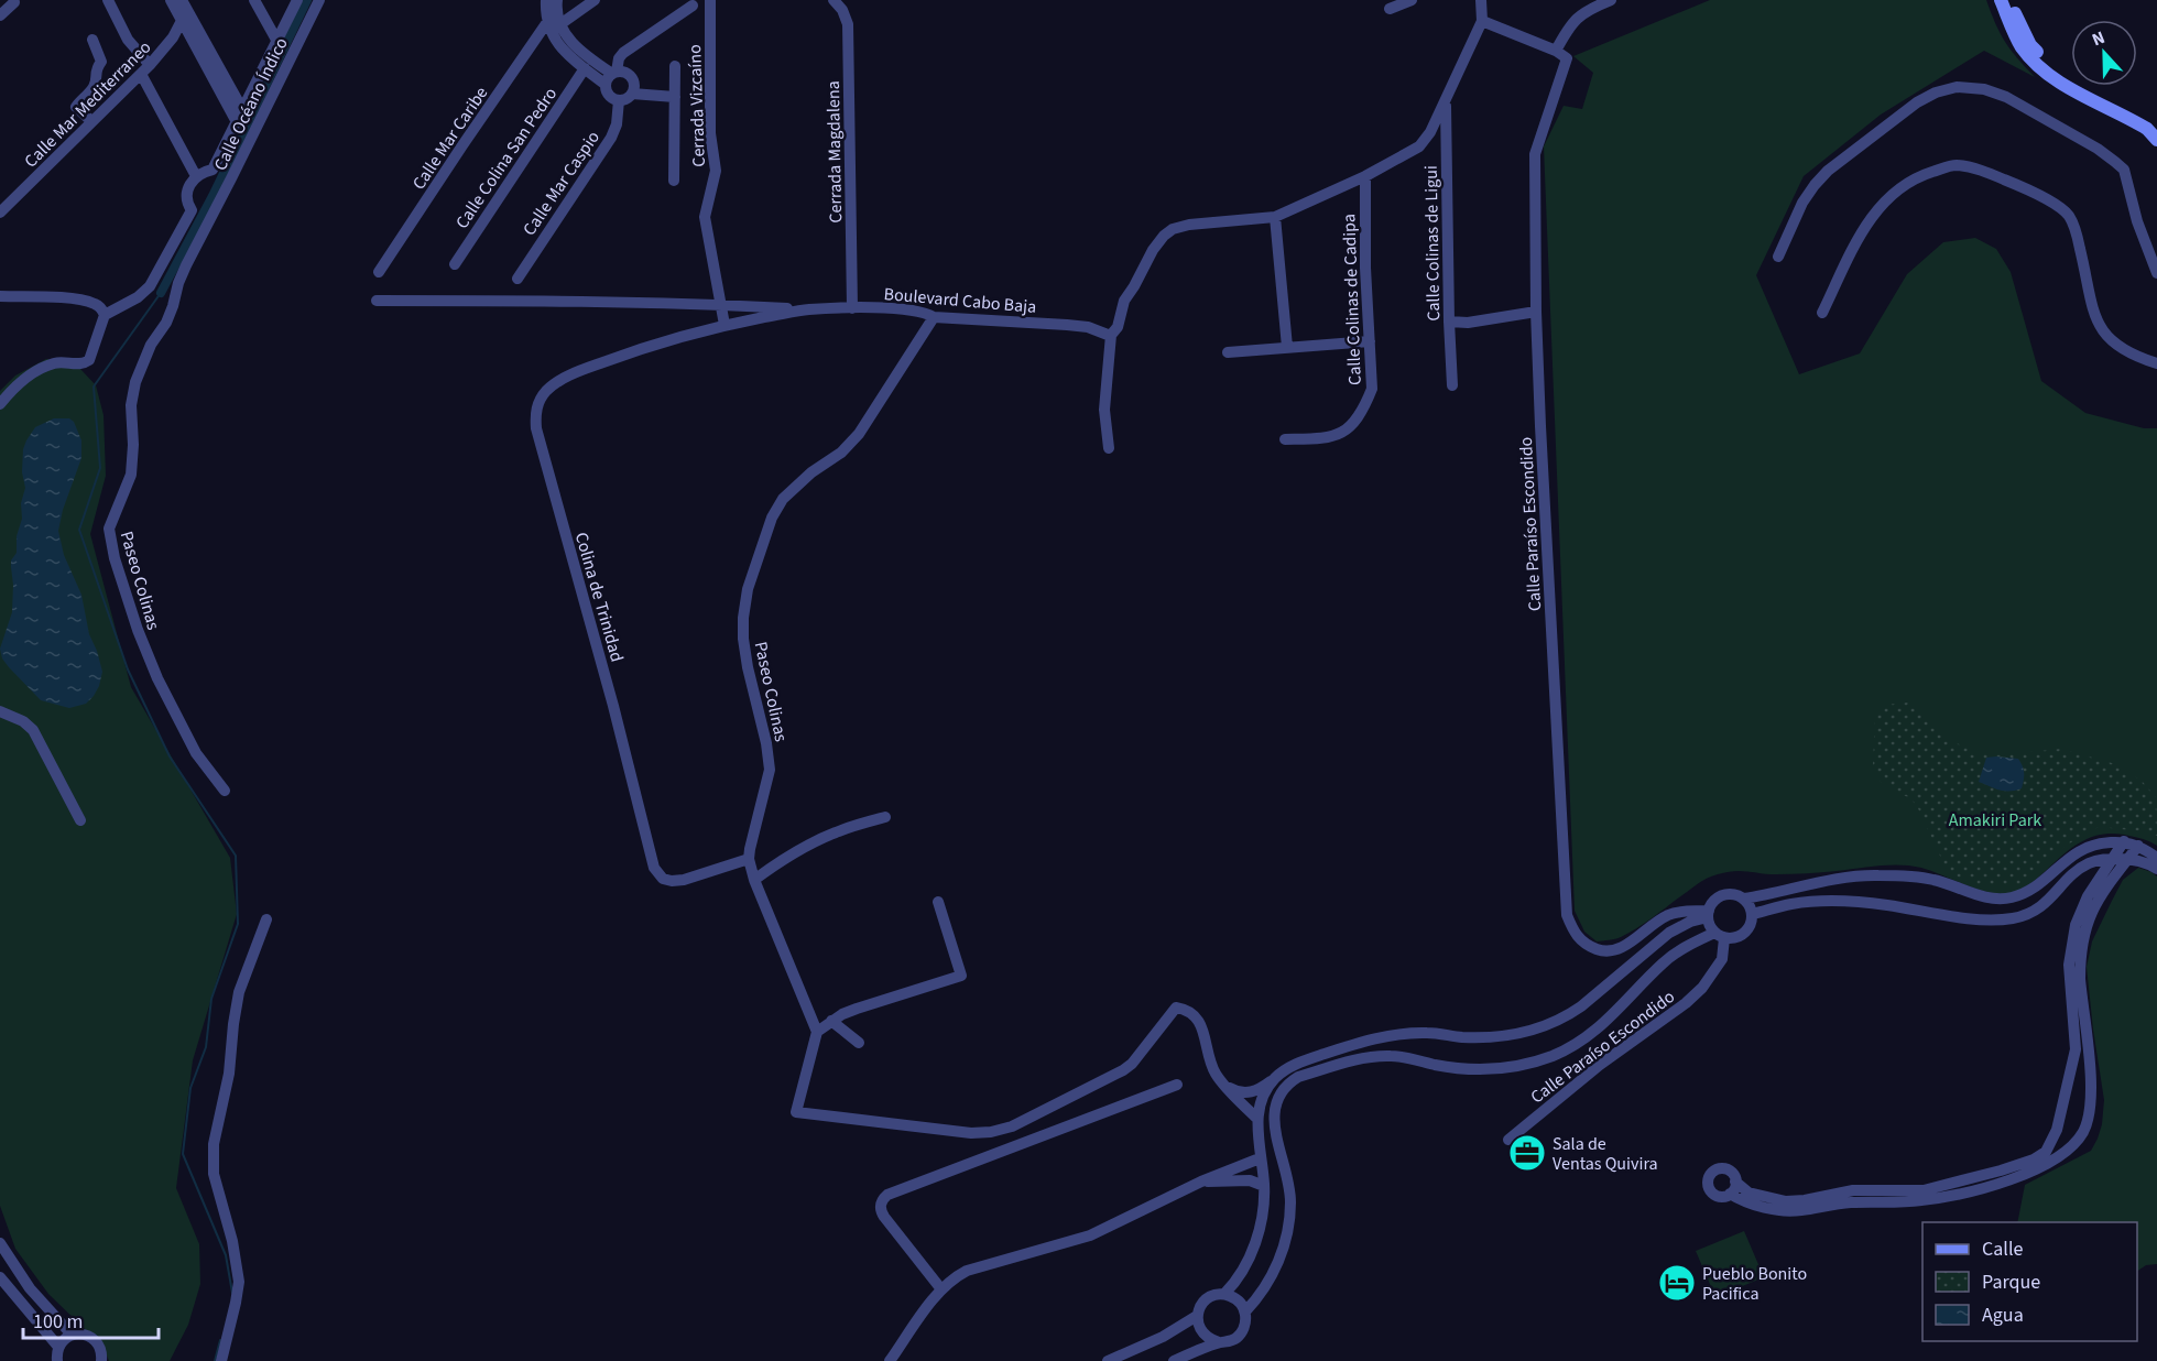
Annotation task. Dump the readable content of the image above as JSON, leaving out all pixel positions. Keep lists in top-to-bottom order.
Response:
{
  "streets": {
    "street": [
      "Calle Mar Mediterraneo",
      "Calle Océano Índico",
      "Cerrada Vizcaíno",
      "Calle Mar Caribe",
      "Cerrada Magdalena",
      "Calle Colina San Pedro",
      "Calle Mar Caspio",
      "Calle Colinas de Ligui",
      "Boulevard Cabo Baja",
      "Calle Colinas de Cadipa",
      "Calle Paraíso Escondido",
      "Paseo Colinas",
      "Colina de Trinidad"
    ]
  },
  "crossings": [
    ["Calle Océano Índico", "Paseo Colinas"],
    ["Cerrada Vizcaíno", "Boulevard Cabo Baja"],
    ["Cerrada Magdalena", "Boulevard Cabo Baja"],
    ["Boulevard Cabo Baja", "Paseo Colinas"],
    ["Boulevard Cabo Baja", "Colina de Trinidad"],
    ["Paseo Colinas", "Colina de Trinidad"]
  ],
  "parks": ["Amakiri Park"],
  "places": {
    "office": ["Sala de Ventas Quivira"],
    "hotel": ["Pueblo Bonito Pacifica"]
  },
  "legend": ["Calle", "Parque", "Agua"],
  "scale_bar": "100 m",
  "north": "top"
}
